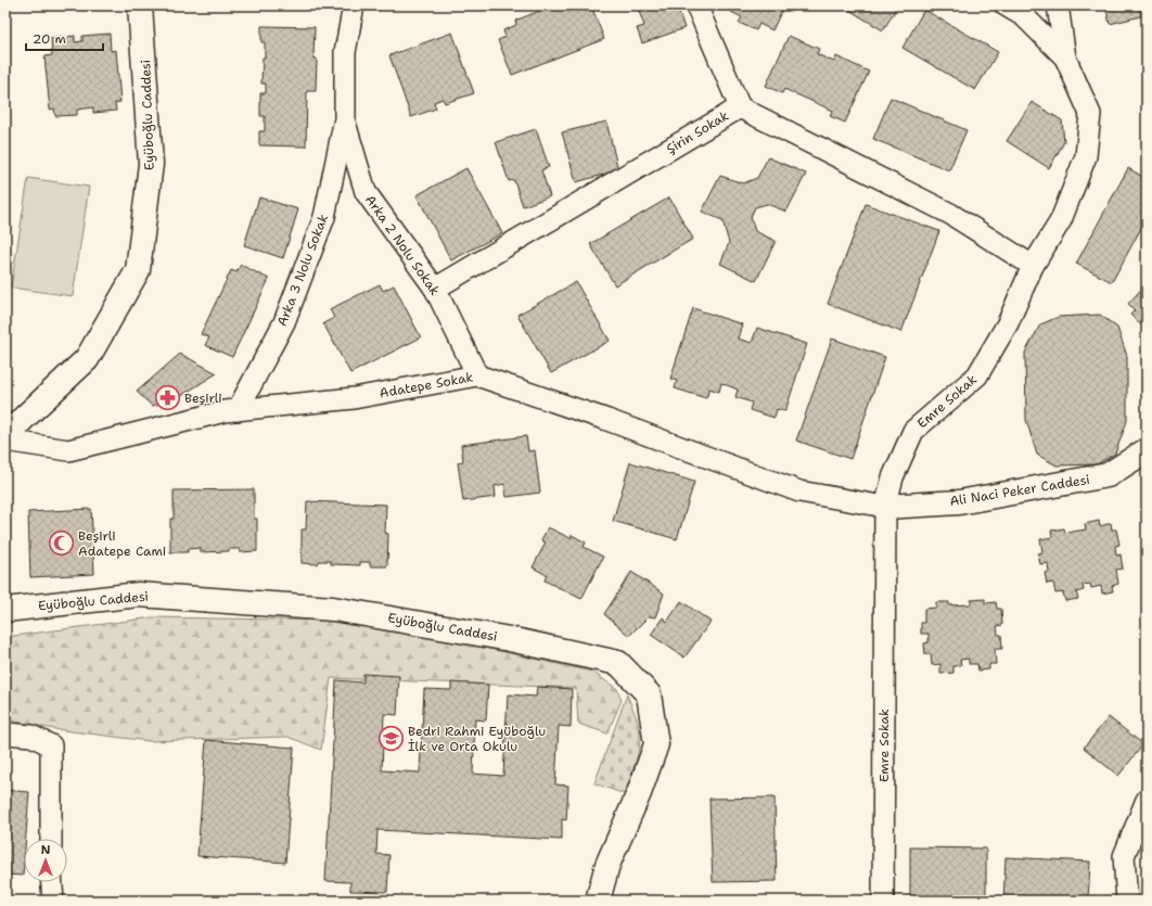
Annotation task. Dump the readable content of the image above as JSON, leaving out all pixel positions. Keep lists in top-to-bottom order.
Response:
{
  "streets": {
    "street": [
      "Eyüboğlu Caddesi",
      "Şirin Sokak",
      "Arka 2 Nolu Sokak",
      "Arka 3 Nolu Sokak",
      "Adatepe Sokak",
      "Emre Sokak",
      "Ali Naci Peker Caddesi"
    ]
  },
  "crossings": [
    ["Şirin Sokak", "Arka 2 Nolu Sokak"],
    ["Şirin Sokak", "Emre Sokak"],
    ["Arka 2 Nolu Sokak", "Arka 3 Nolu Sokak"],
    ["Arka 2 Nolu Sokak", "Adatepe Sokak"],
    ["Arka 3 Nolu Sokak", "Adatepe Sokak"],
    ["Adatepe Sokak", "Emre Sokak"],
    ["Adatepe Sokak", "Ali Naci Peker Caddesi"],
    ["Emre Sokak", "Ali Naci Peker Caddesi"]
  ],
  "places": {
    "pharmacy": ["Beşirli"],
    "mosque": ["Beşirli Adatepe Cami"],
    "school or university": ["Bedri Rahmi Eyüboğlu İlk ve Orta Okulu"]
  },
  "scale_bar": "20 m",
  "north": "top"
}
